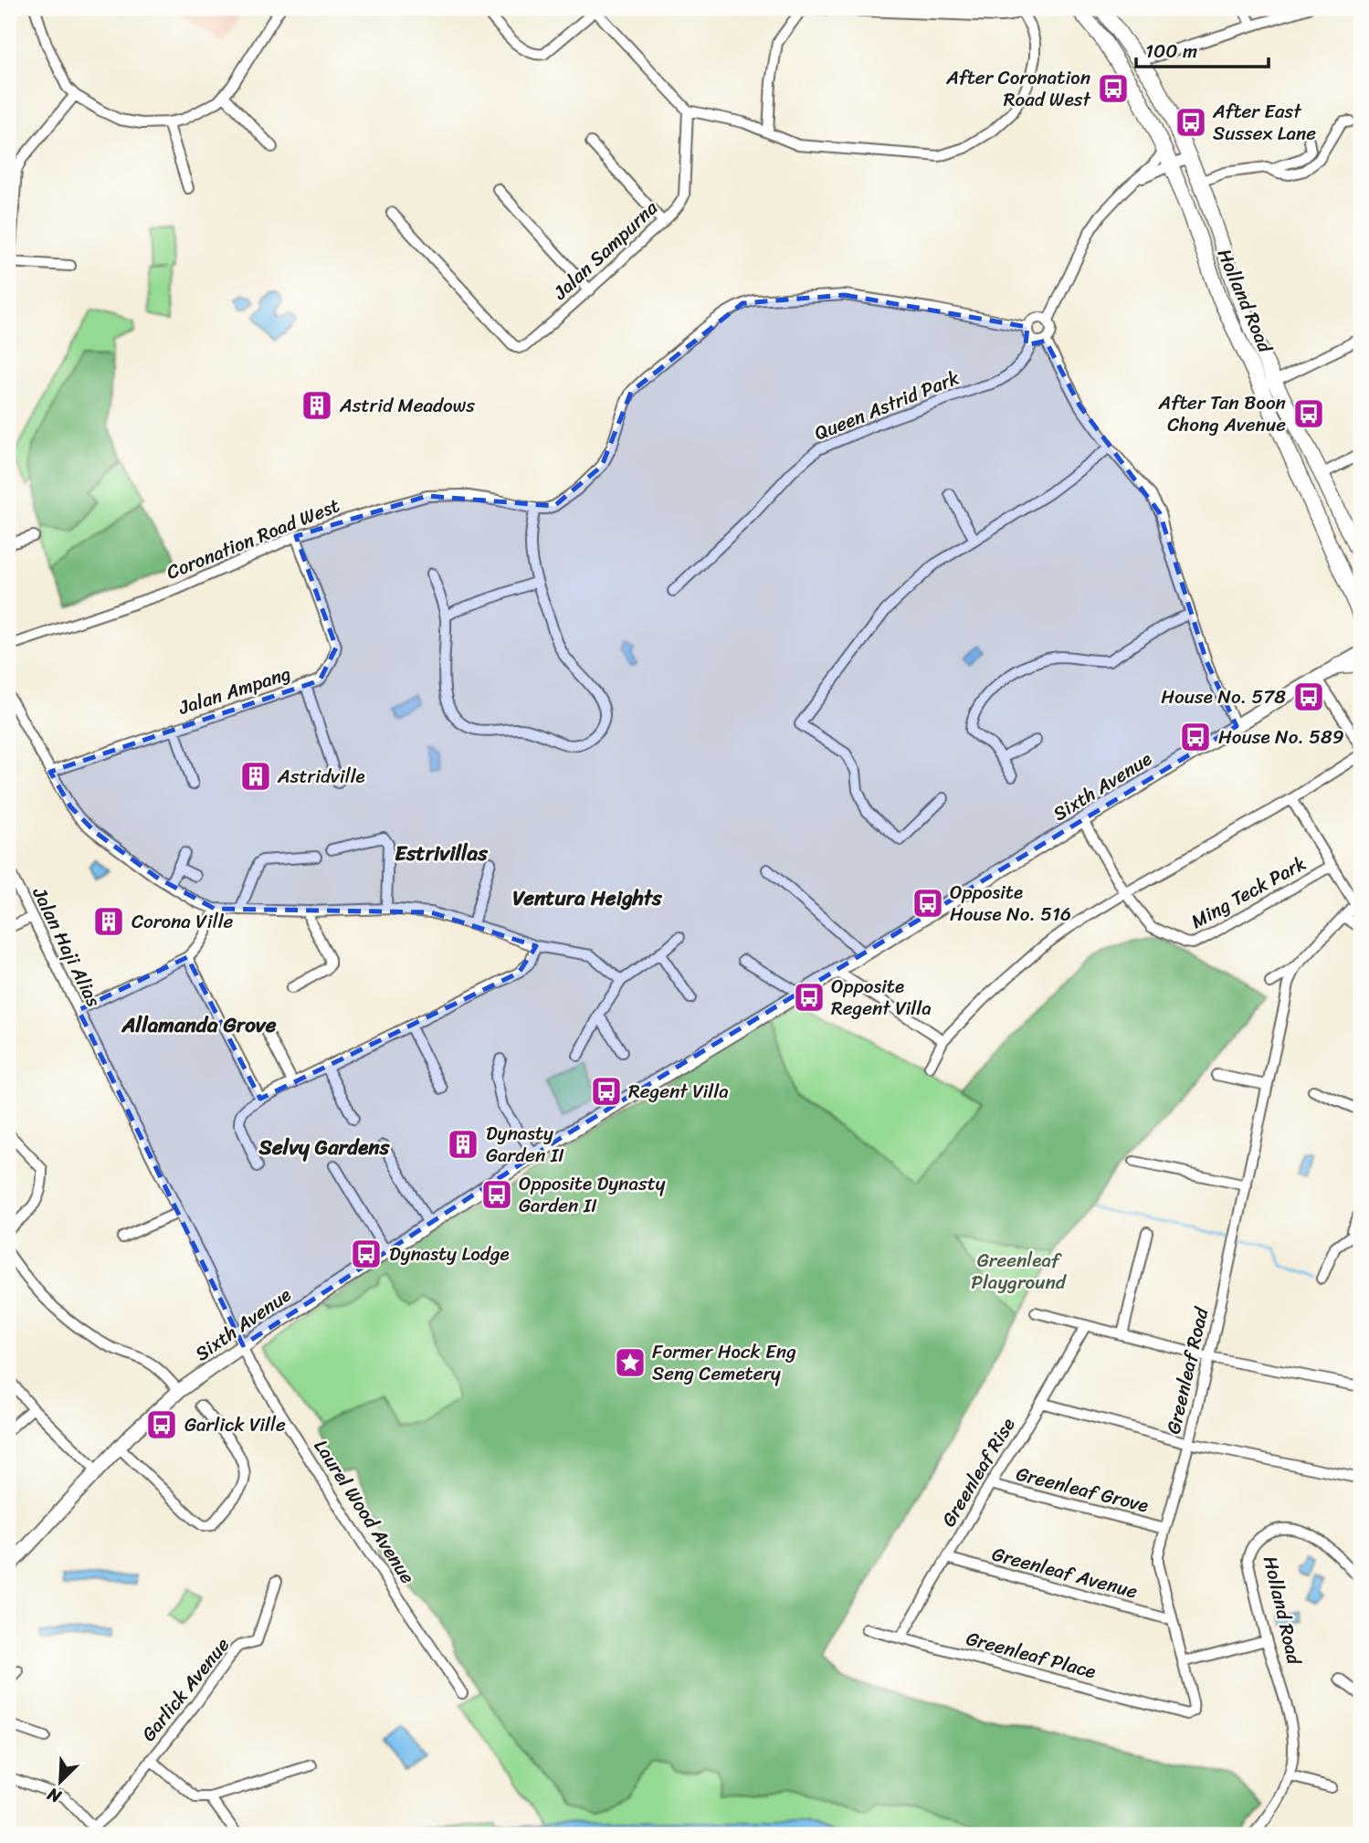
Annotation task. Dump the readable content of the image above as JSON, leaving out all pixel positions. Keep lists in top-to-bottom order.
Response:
{
  "streets": {
    "main road": ["Holland Road", "Sixth Avenue"],
    "street": [
      "Jalan Sampurna",
      "Queen Astrid Park",
      "Coronation Road West",
      "Jalan Ampang",
      "Ming Teck Park",
      "Jalan Haji Alias",
      "Greenleaf Road",
      "Greenleaf Rise",
      "Greenleaf Grove",
      "Laurel Wood Avenue",
      "Greenleaf Avenue",
      "Greenleaf Place",
      "Garlick Avenue"
    ]
  },
  "crossings": [
    ["Queen Astrid Park", "Coronation Road West"],
    ["Coronation Road West", "Jalan Ampang"],
    ["Sixth Avenue", "Ming Teck Park"],
    ["Sixth Avenue", "Jalan Haji Alias"],
    ["Sixth Avenue", "Laurel Wood Avenue"],
    ["Jalan Haji Alias", "Laurel Wood Avenue"],
    ["Greenleaf Road", "Greenleaf Grove"],
    ["Greenleaf Road", "Greenleaf Avenue"],
    ["Greenleaf Road", "Greenleaf Place"],
    ["Greenleaf Rise", "Greenleaf Grove"],
    ["Greenleaf Rise", "Greenleaf Avenue"],
    ["Greenleaf Rise", "Greenleaf Place"]
  ],
  "districts": [
    "Estrivillas",
    "Ventura Heights",
    "Allamanda Grove",
    "Selvy Gardens"
  ],
  "parks": ["Greenleaf Playground"],
  "places": {
    "bus stop": [
      "After Coronation Road West",
      "After East Sussex Lane",
      "After Tan Boon Chong Avenue",
      "House No. 578",
      "House No. 589",
      "Opposite House No. 516",
      "Opposite Regent Villa",
      "Regent Villa",
      "Opposite Dynasty Garden II",
      "Dynasty Lodge",
      "Garlick Ville"
    ],
    "building": [
      "Astrid Meadows",
      "Astridville",
      "Corona Ville",
      "Dynasty Garden II"
    ],
    "place": ["Former Hock Eng Seng Cemetery"]
  },
  "scale_bar": "100 m",
  "north": "bottom left"
}
